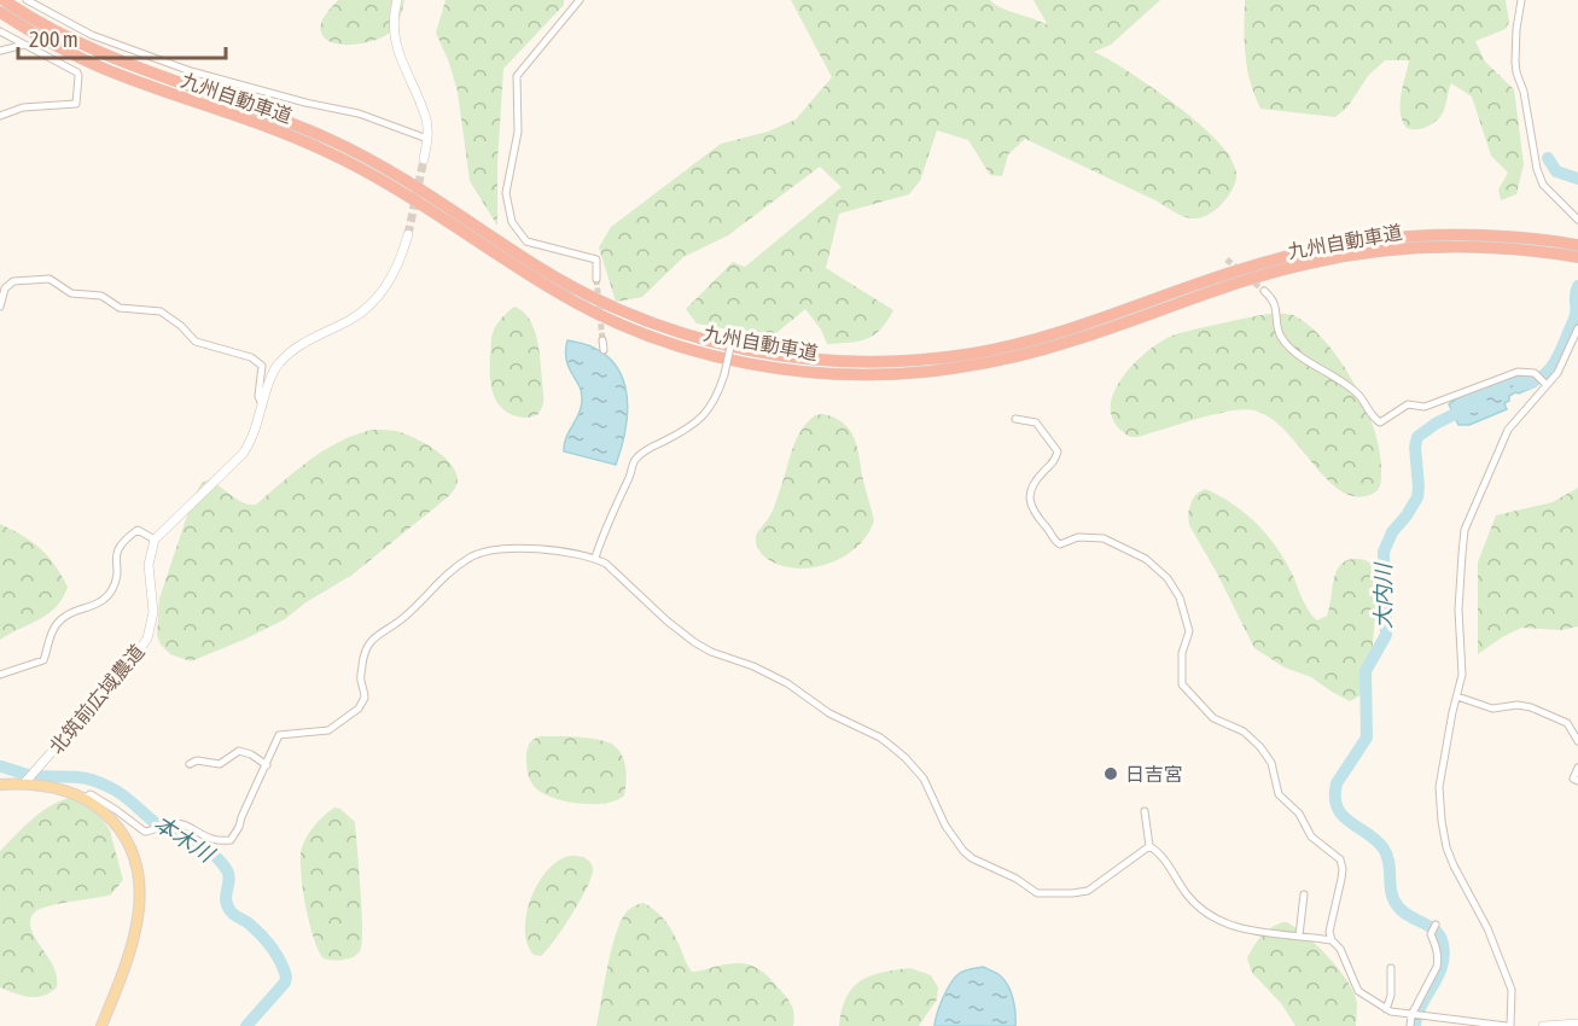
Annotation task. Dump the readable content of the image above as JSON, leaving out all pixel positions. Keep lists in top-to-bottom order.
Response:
{
  "streets": {
    "highway": ["九州自動車道"],
    "street": ["北筑前広域農道"]
  },
  "water": ["大内川", "本木川"],
  "places": ["日吉宮"],
  "scale_bar": "200 m"
}
